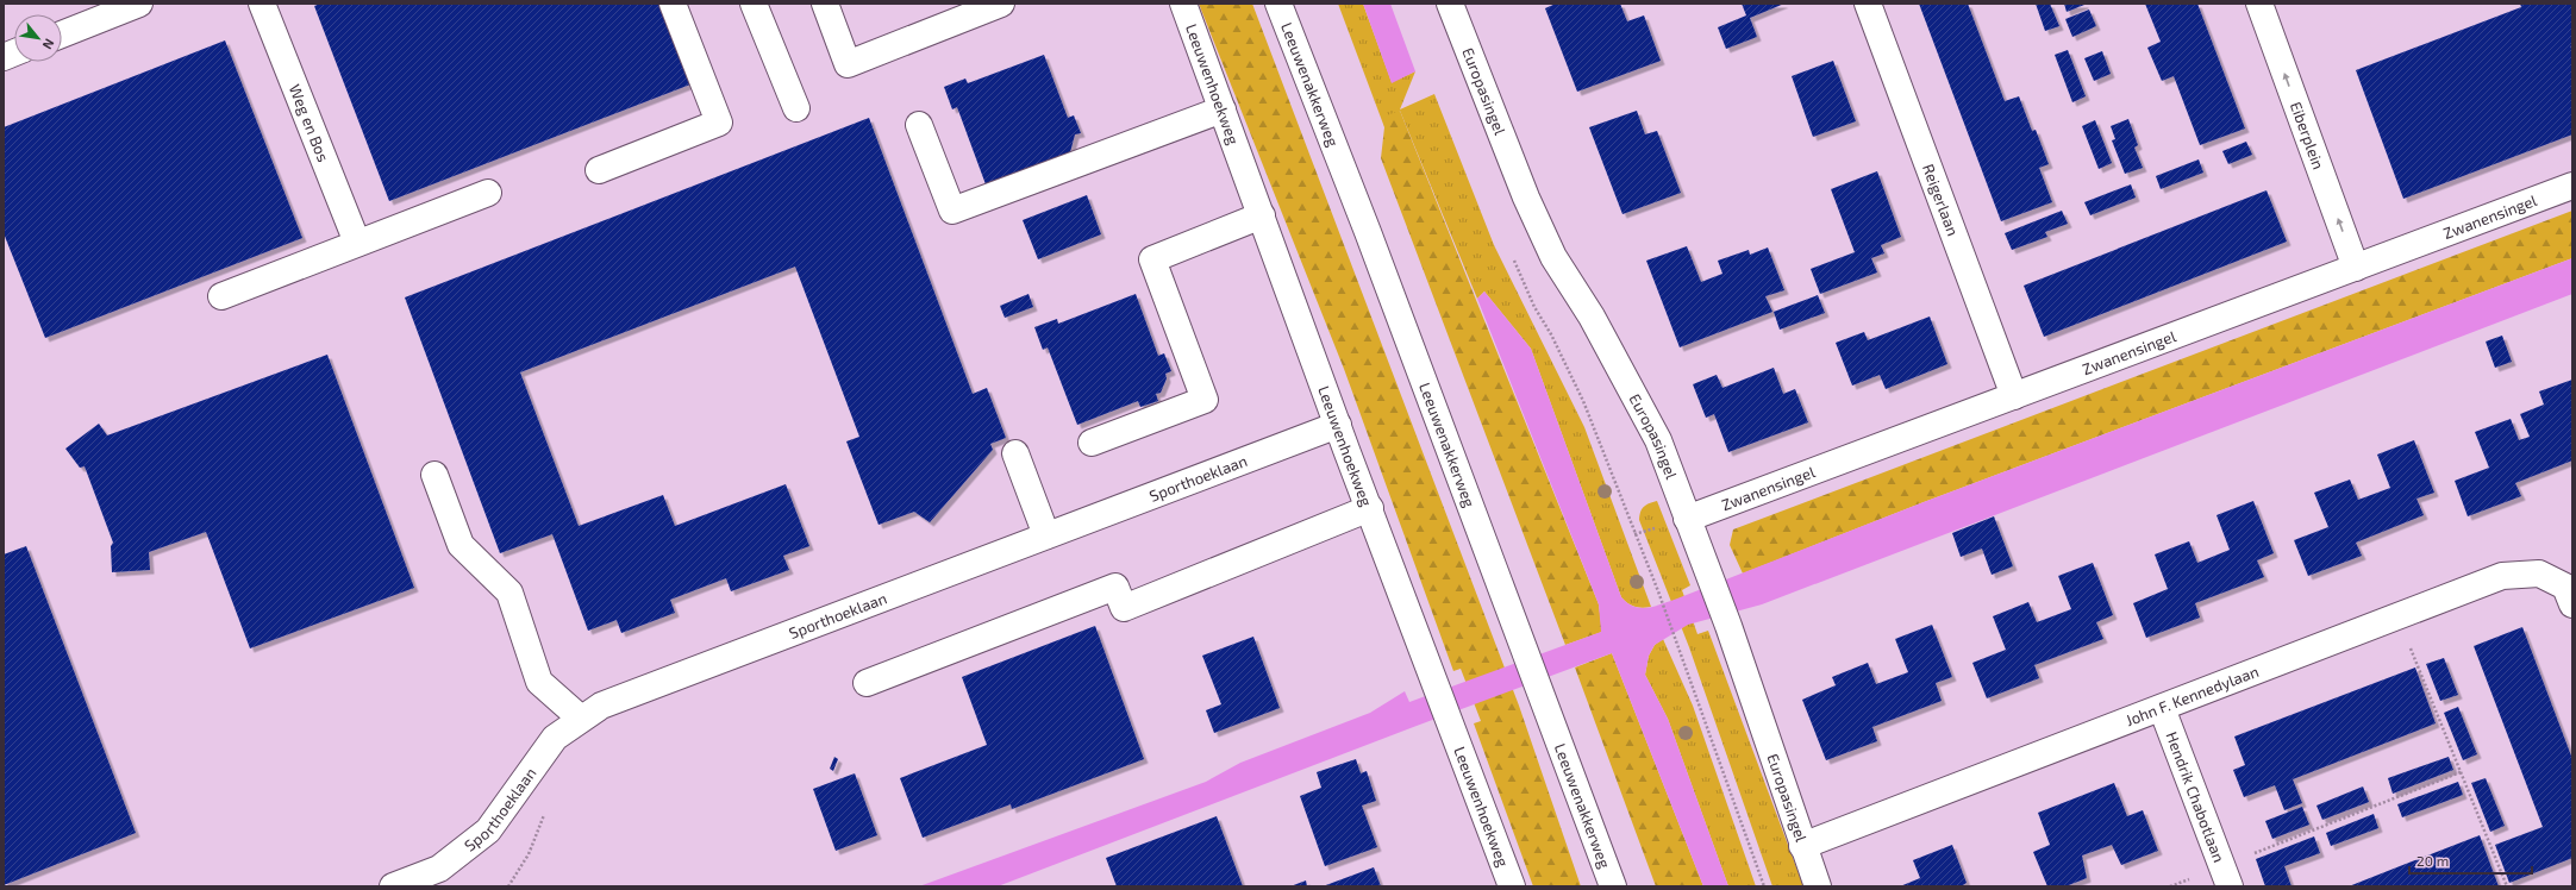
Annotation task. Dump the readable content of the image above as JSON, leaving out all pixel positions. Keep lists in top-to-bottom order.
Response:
{
  "streets": {
    "street": [
      "Leeuwenhoekweg",
      "Leeuwenakkerweg",
      "Europasingel",
      "Weg en Bos",
      "Eiberplein",
      "Reigerlaan",
      "Zwanensingel",
      "Sporthoeklaan",
      "John F. Kennedylaan",
      "Hendrik Chabotlaan"
    ]
  },
  "crossings": [
    ["Leeuwenhoekweg", "Sporthoeklaan"],
    ["Europasingel", "Zwanensingel"],
    ["Europasingel", "John F. Kennedylaan"],
    ["Eiberplein", "Zwanensingel"],
    ["Reigerlaan", "Zwanensingel"],
    ["John F. Kennedylaan", "Hendrik Chabotlaan"]
  ],
  "one_way": ["Eiberplein"],
  "scale_bar": "20 m",
  "north": "bottom right"
}
